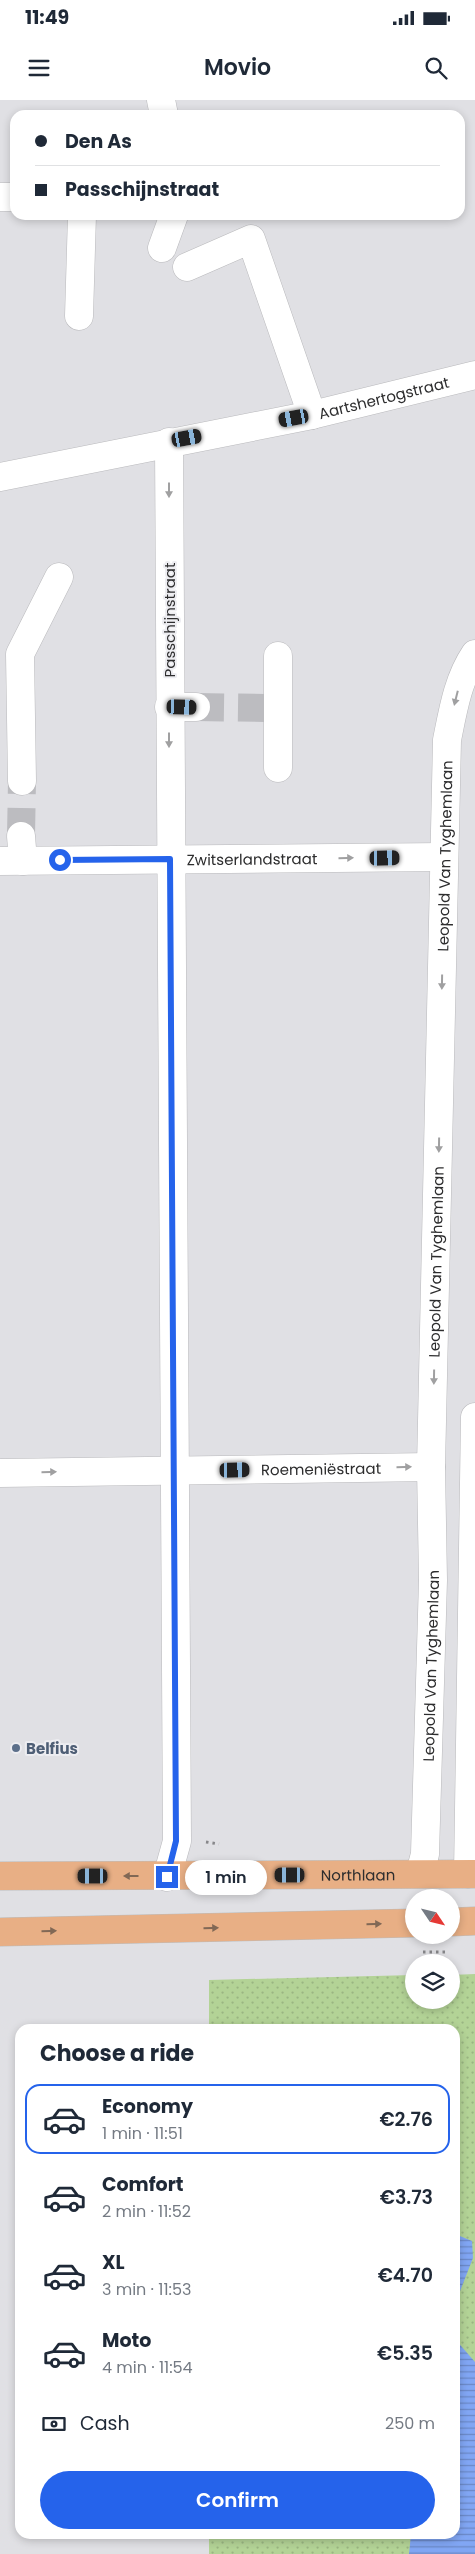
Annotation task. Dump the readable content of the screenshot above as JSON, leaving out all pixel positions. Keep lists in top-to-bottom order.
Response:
{
  "streets": {
    "main road": ["Northlaan"],
    "street": [
      "Aartshertogstraat",
      "Passchijnstraat",
      "Leopold Van Tyghemlaan",
      "Zwitserlandstraat",
      "Roemeniëstraat"
    ]
  },
  "crossings": [
    ["Aartshertogstraat", "Passchijnstraat"],
    ["Passchijnstraat", "Zwitserlandstraat"],
    ["Passchijnstraat", "Roemeniëstraat"],
    ["Passchijnstraat", "Northlaan"],
    ["Leopold Van Tyghemlaan", "Zwitserlandstraat"],
    ["Leopold Van Tyghemlaan", "Roemeniëstraat"],
    ["Leopold Van Tyghemlaan", "Northlaan"]
  ],
  "one_way": ["Leopold Van Tyghemlaan", "Zwitserlandstraat", "Roemeniëstraat"],
  "places": ["Belfius"],
  "north": "bottom right",
  "page": {
    "status": "11:49",
    "header": "Movio",
    "banner": ["Den As", "Passchijnstraat"],
    "bubble": "1 min",
    "heading": "Choose a ride",
    "list": [
      {
        "name": "Economy",
        "note": "1 min · 11:51",
        "value": "€2.76"
      },
      {
        "name": "Comfort",
        "note": "2 min · 11:52",
        "value": "€3.73"
      },
      {
        "name": "XL",
        "note": "3 min · 11:53",
        "value": "€4.70"
      },
      {
        "name": "Moto",
        "note": "4 min · 11:54",
        "value": "€5.35"
      }
    ],
    "pay": ["Cash", "250 m"],
    "buttons": "Confirm"
  }
}
